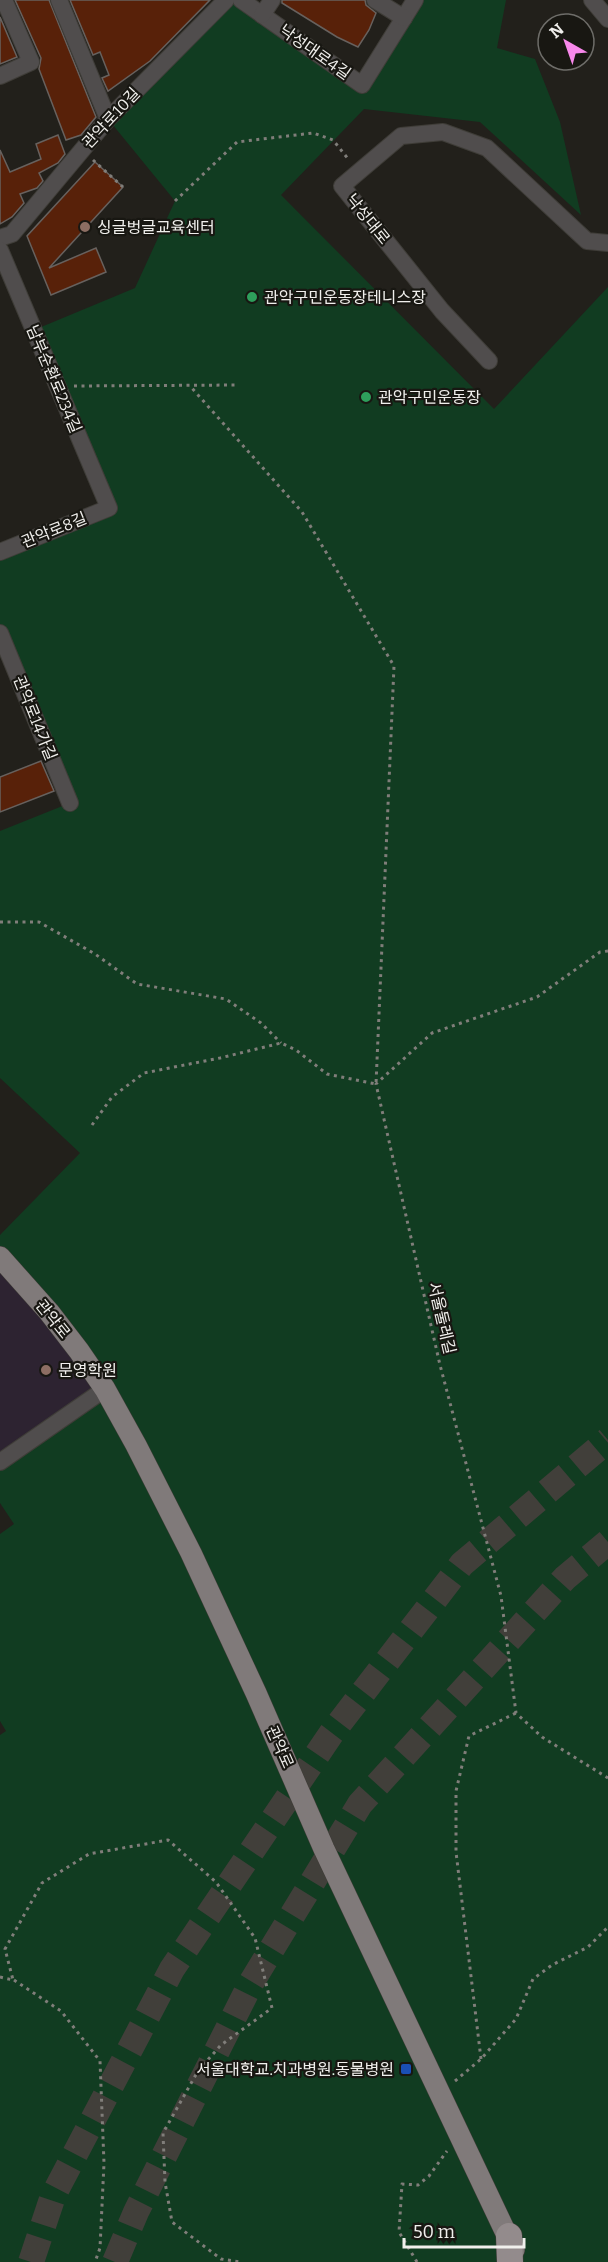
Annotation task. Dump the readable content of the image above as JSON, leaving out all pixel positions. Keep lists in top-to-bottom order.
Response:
{
  "streets": {
    "main road": ["관악로"],
    "street": [
      "낙성대로4길",
      "관악로10길",
      "낙성대로",
      "남부순환로234길",
      "관악로8길",
      "관악로14가길"
    ],
    "path": ["서울둘레길"]
  },
  "crossings": [
    ["남부순환로234길", "관악로8길"]
  ],
  "places": {
    "other": [
      "싱글벙글교육센터",
      "관악구민운동장테니스장",
      "관악구민운동장",
      "문영학원"
    ],
    "transit": ["서울대학교.치과병원.동물병원"]
  },
  "scale_bar": "50 m",
  "north": "top left"
}
